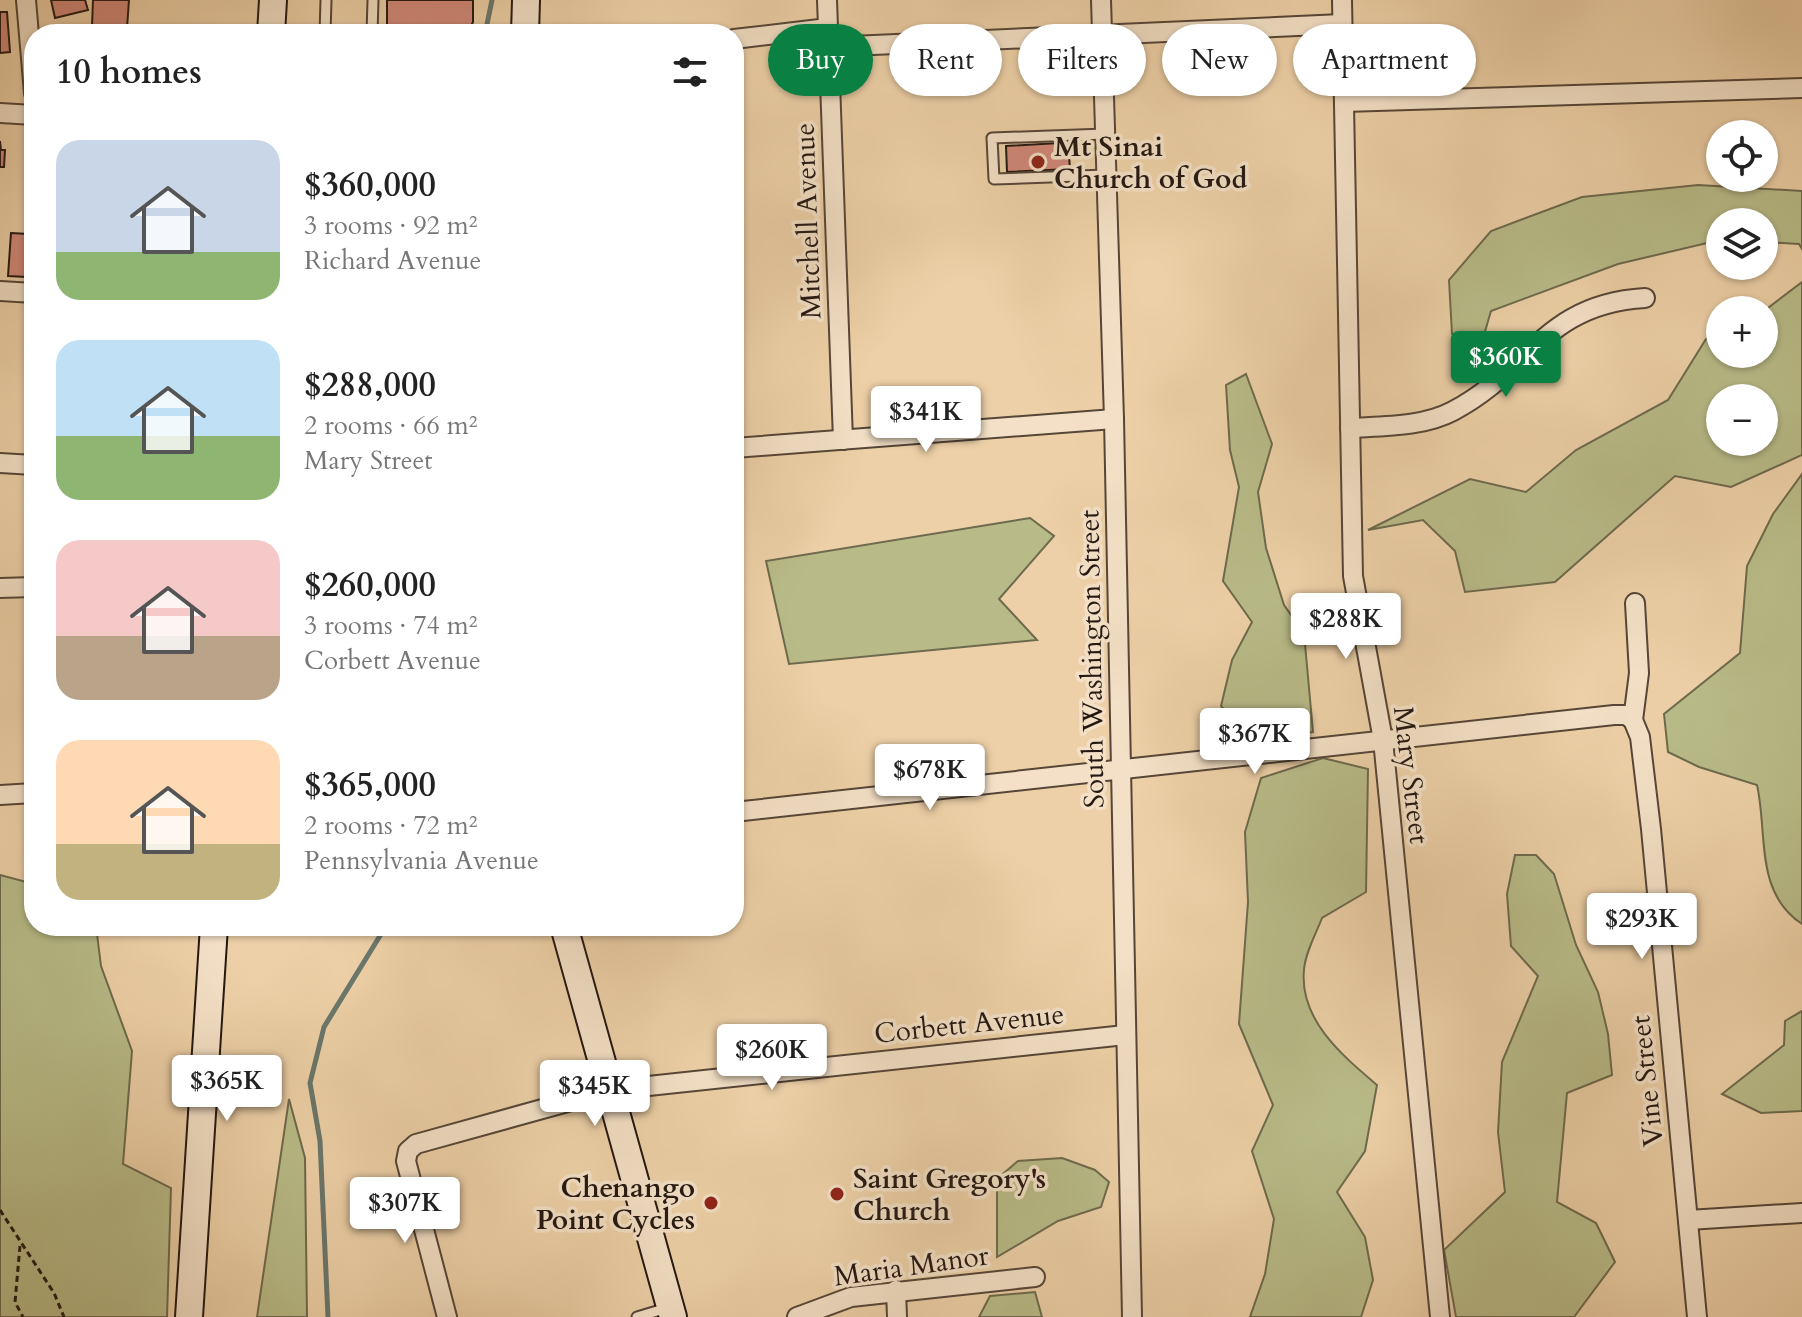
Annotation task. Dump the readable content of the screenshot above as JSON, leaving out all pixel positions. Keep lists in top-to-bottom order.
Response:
{
  "streets": {
    "street": [
      "Mitchell Avenue",
      "South Washington Street",
      "Mary Street",
      "Corbett Avenue",
      "Vine Street",
      "Maria Manor"
    ]
  },
  "crossings": [
    ["South Washington Street", "Corbett Avenue"]
  ],
  "places": ["Mt Sinai Church of God", "Saint Gregory's Church", "Chenango Point Cycles"],
  "page": {
    "chip": [
      "Buy",
      "Rent",
      "Filters",
      "New",
      "Apartment"
    ],
    "heading": "10 homes",
    "map_buttons": ["+", "−"],
    "list": [
      {
        "name": "$360,000",
        "note": "3 rooms · 92 m² · Richard Avenue"
      },
      {
        "name": "$288,000",
        "note": "2 rooms · 66 m² · Mary Street"
      },
      {
        "name": "$260,000",
        "note": "3 rooms · 74 m² · Corbett Avenue"
      },
      {
        "name": "$365,000",
        "note": "2 rooms · 72 m² · Pennsylvania Avenue"
      }
    ],
    "price": [
      "$360K",
      "$341K",
      "$288K",
      "$367K",
      "$678K",
      "$293K",
      "$260K",
      "$365K",
      "$345K",
      "$307K"
    ]
  }
}
